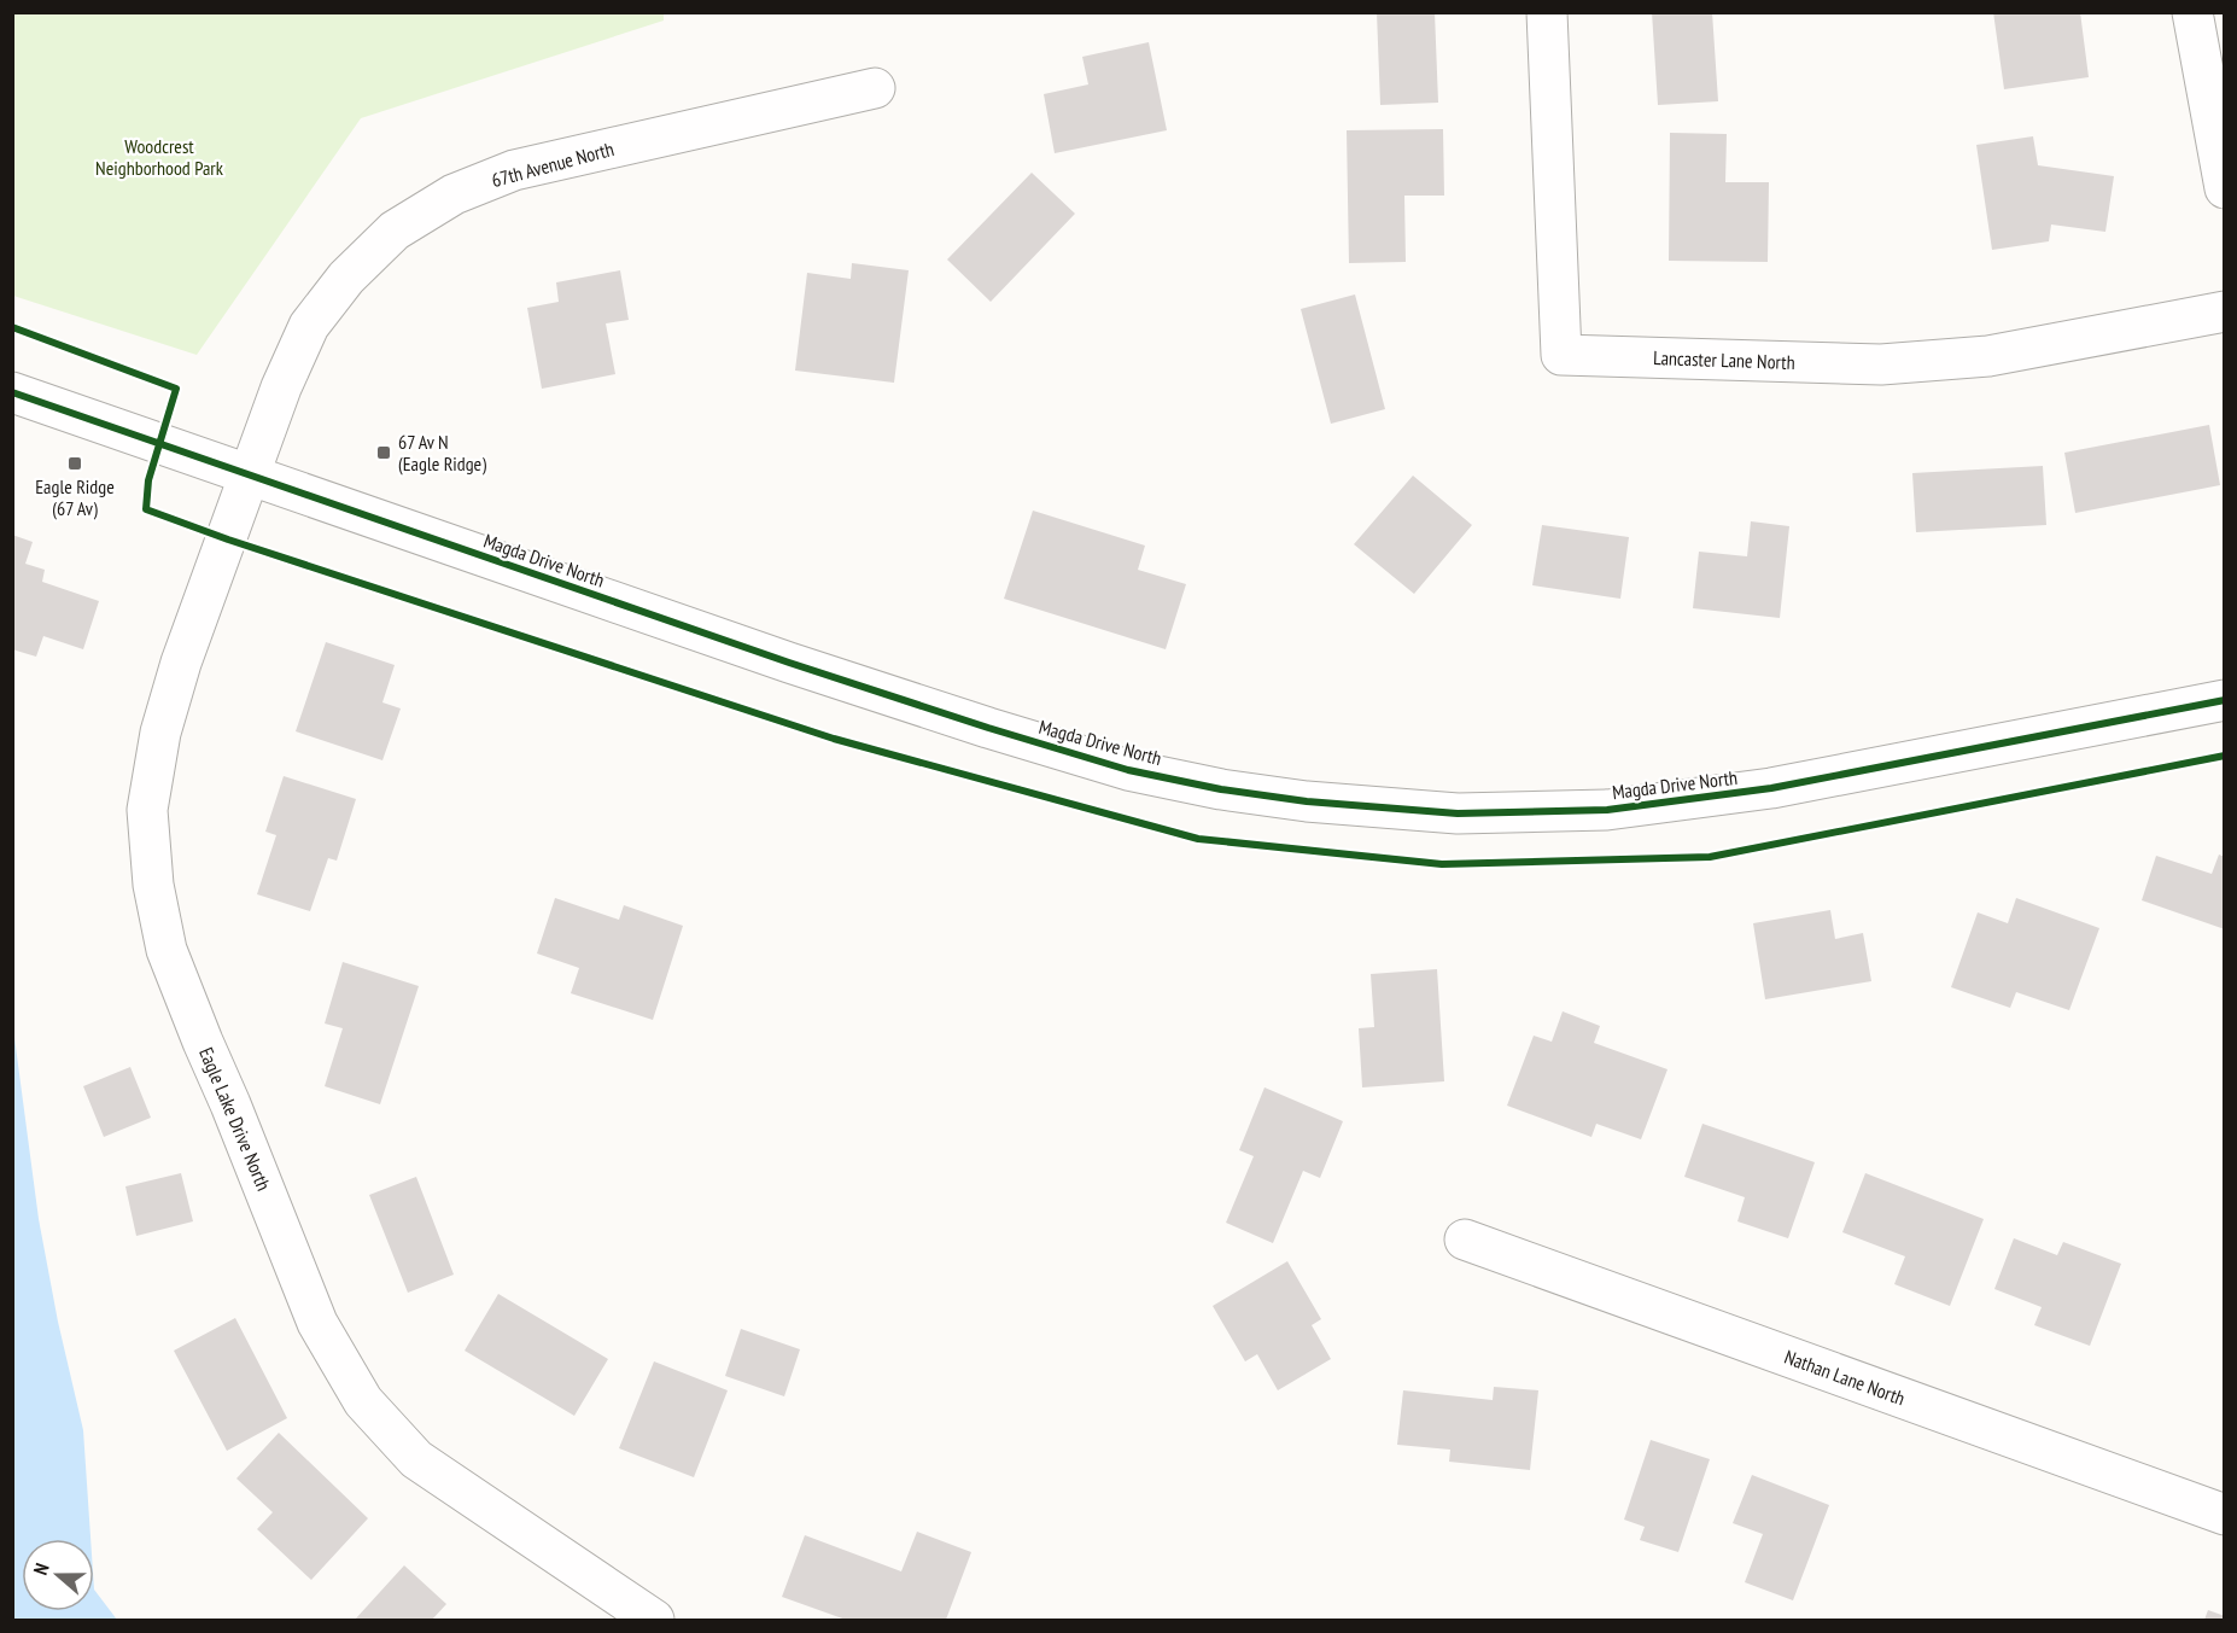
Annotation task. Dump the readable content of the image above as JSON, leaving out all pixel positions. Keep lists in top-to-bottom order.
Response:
{
  "streets": {
    "street": [
      "67th Avenue North",
      "Lancaster Lane North",
      "Magda Drive North",
      "Eagle Lake Drive North",
      "Nathan Lane North"
    ]
  },
  "crossings": [
    ["67th Avenue North", "Magda Drive North"],
    ["67th Avenue North", "Eagle Lake Drive North"],
    ["Magda Drive North", "Eagle Lake Drive North"]
  ],
  "parks": ["Woodcrest Neighborhood Park"],
  "places": {
    "transit": ["67 Av N (Eagle Ridge)", "Eagle Ridge (67 Av)"]
  },
  "north": "left"
}
